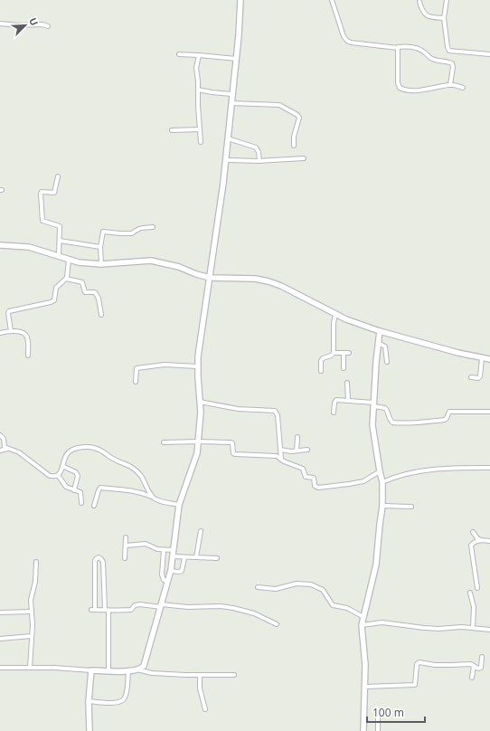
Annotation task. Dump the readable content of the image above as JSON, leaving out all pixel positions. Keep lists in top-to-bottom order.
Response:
{
  "scale_bar": "100 m",
  "north": "top right"
}
